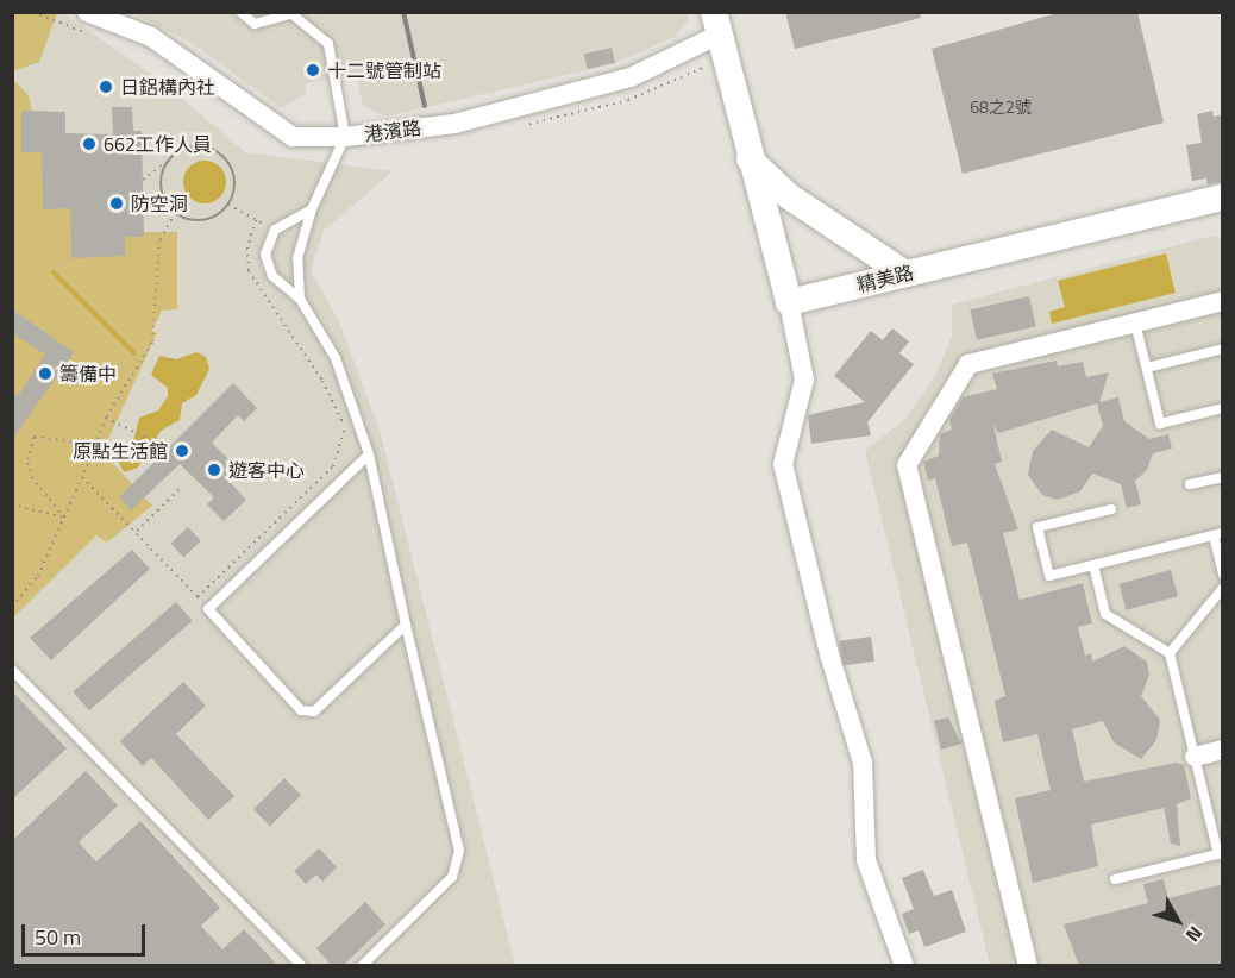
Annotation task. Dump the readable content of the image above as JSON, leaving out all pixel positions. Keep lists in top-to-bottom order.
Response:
{
  "streets": {
    "main road": ["精美路"],
    "street": ["港濱路"]
  },
  "places": [
    "十二號管制站",
    "日鋁構內社",
    "662工作人員",
    "防空洞",
    "籌備中",
    "原點生活館",
    "遊客中心"
  ],
  "house_numbers": ["68之2號"],
  "scale_bar": "50 m",
  "north": "bottom right"
}
